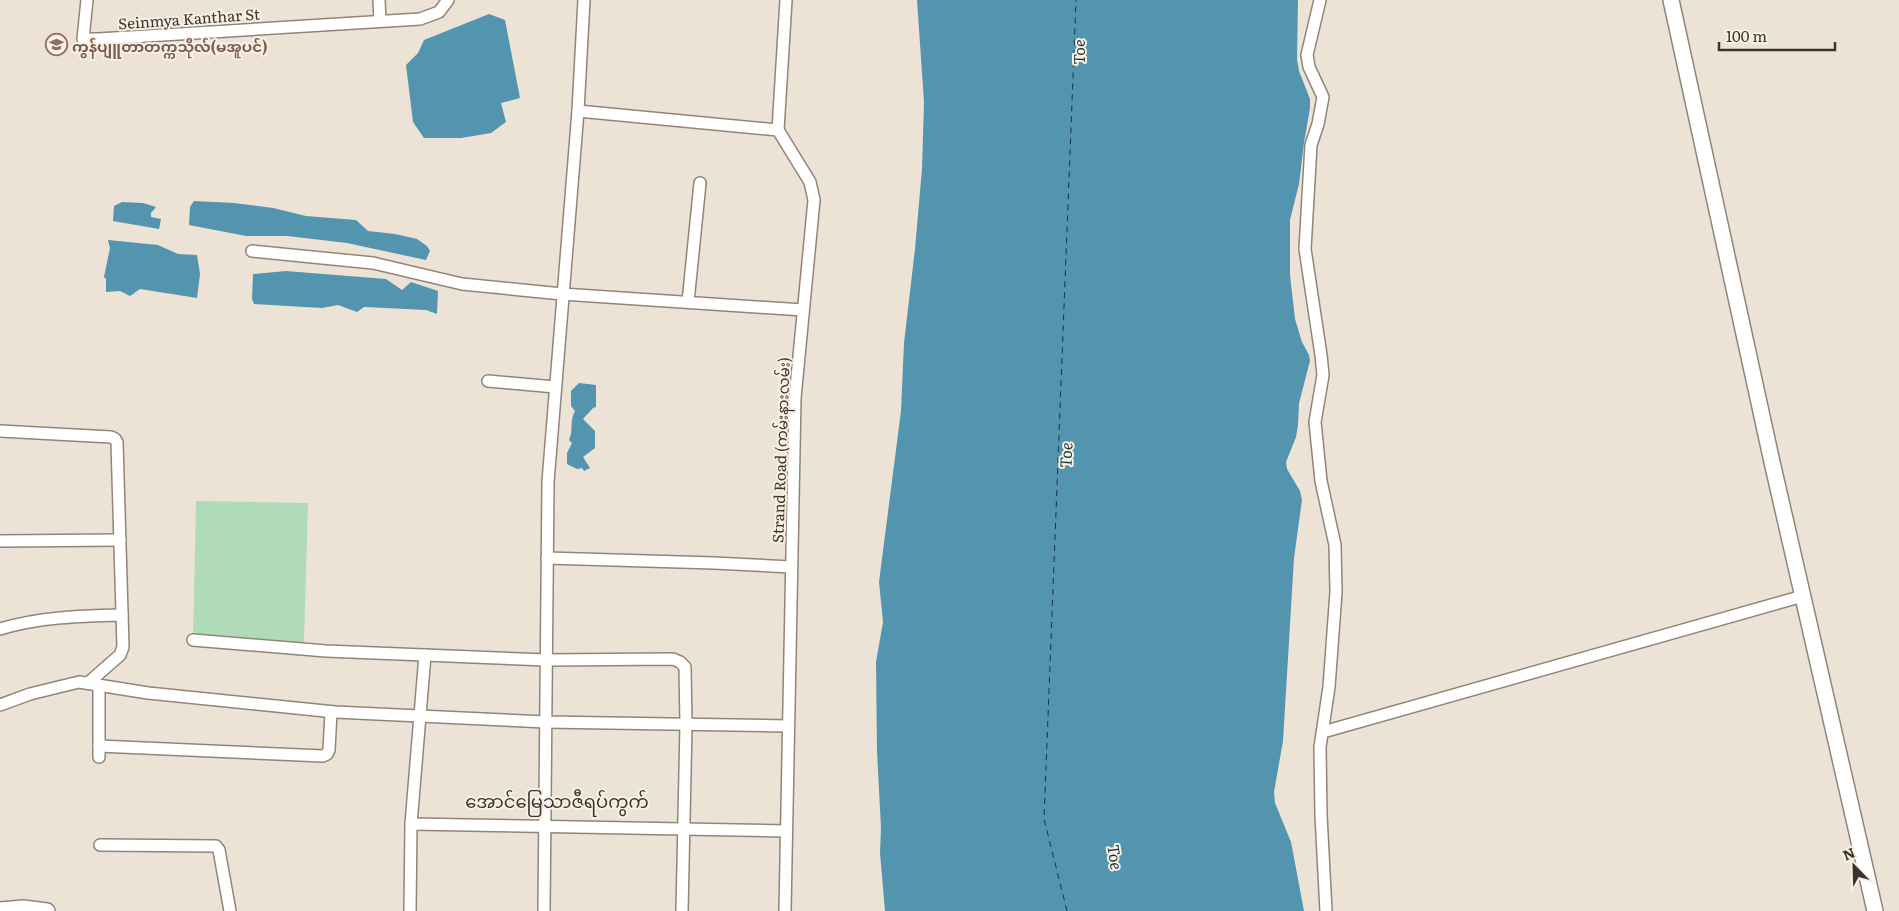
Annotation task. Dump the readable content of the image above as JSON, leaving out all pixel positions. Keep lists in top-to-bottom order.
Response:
{
  "streets": {
    "street": ["Seinmya Kanthar St", "Strand Road (ကမ်းနားလမ်း)"]
  },
  "districts": ["အောင်မြေသာဇီရပ်ကွက်"],
  "water": ["Toe"],
  "places": {
    "school or university": ["ကွန်ပျူတာတက္ကသိုလ်(မအူပင်)"]
  },
  "scale_bar": "100 m",
  "north": "top left"
}
